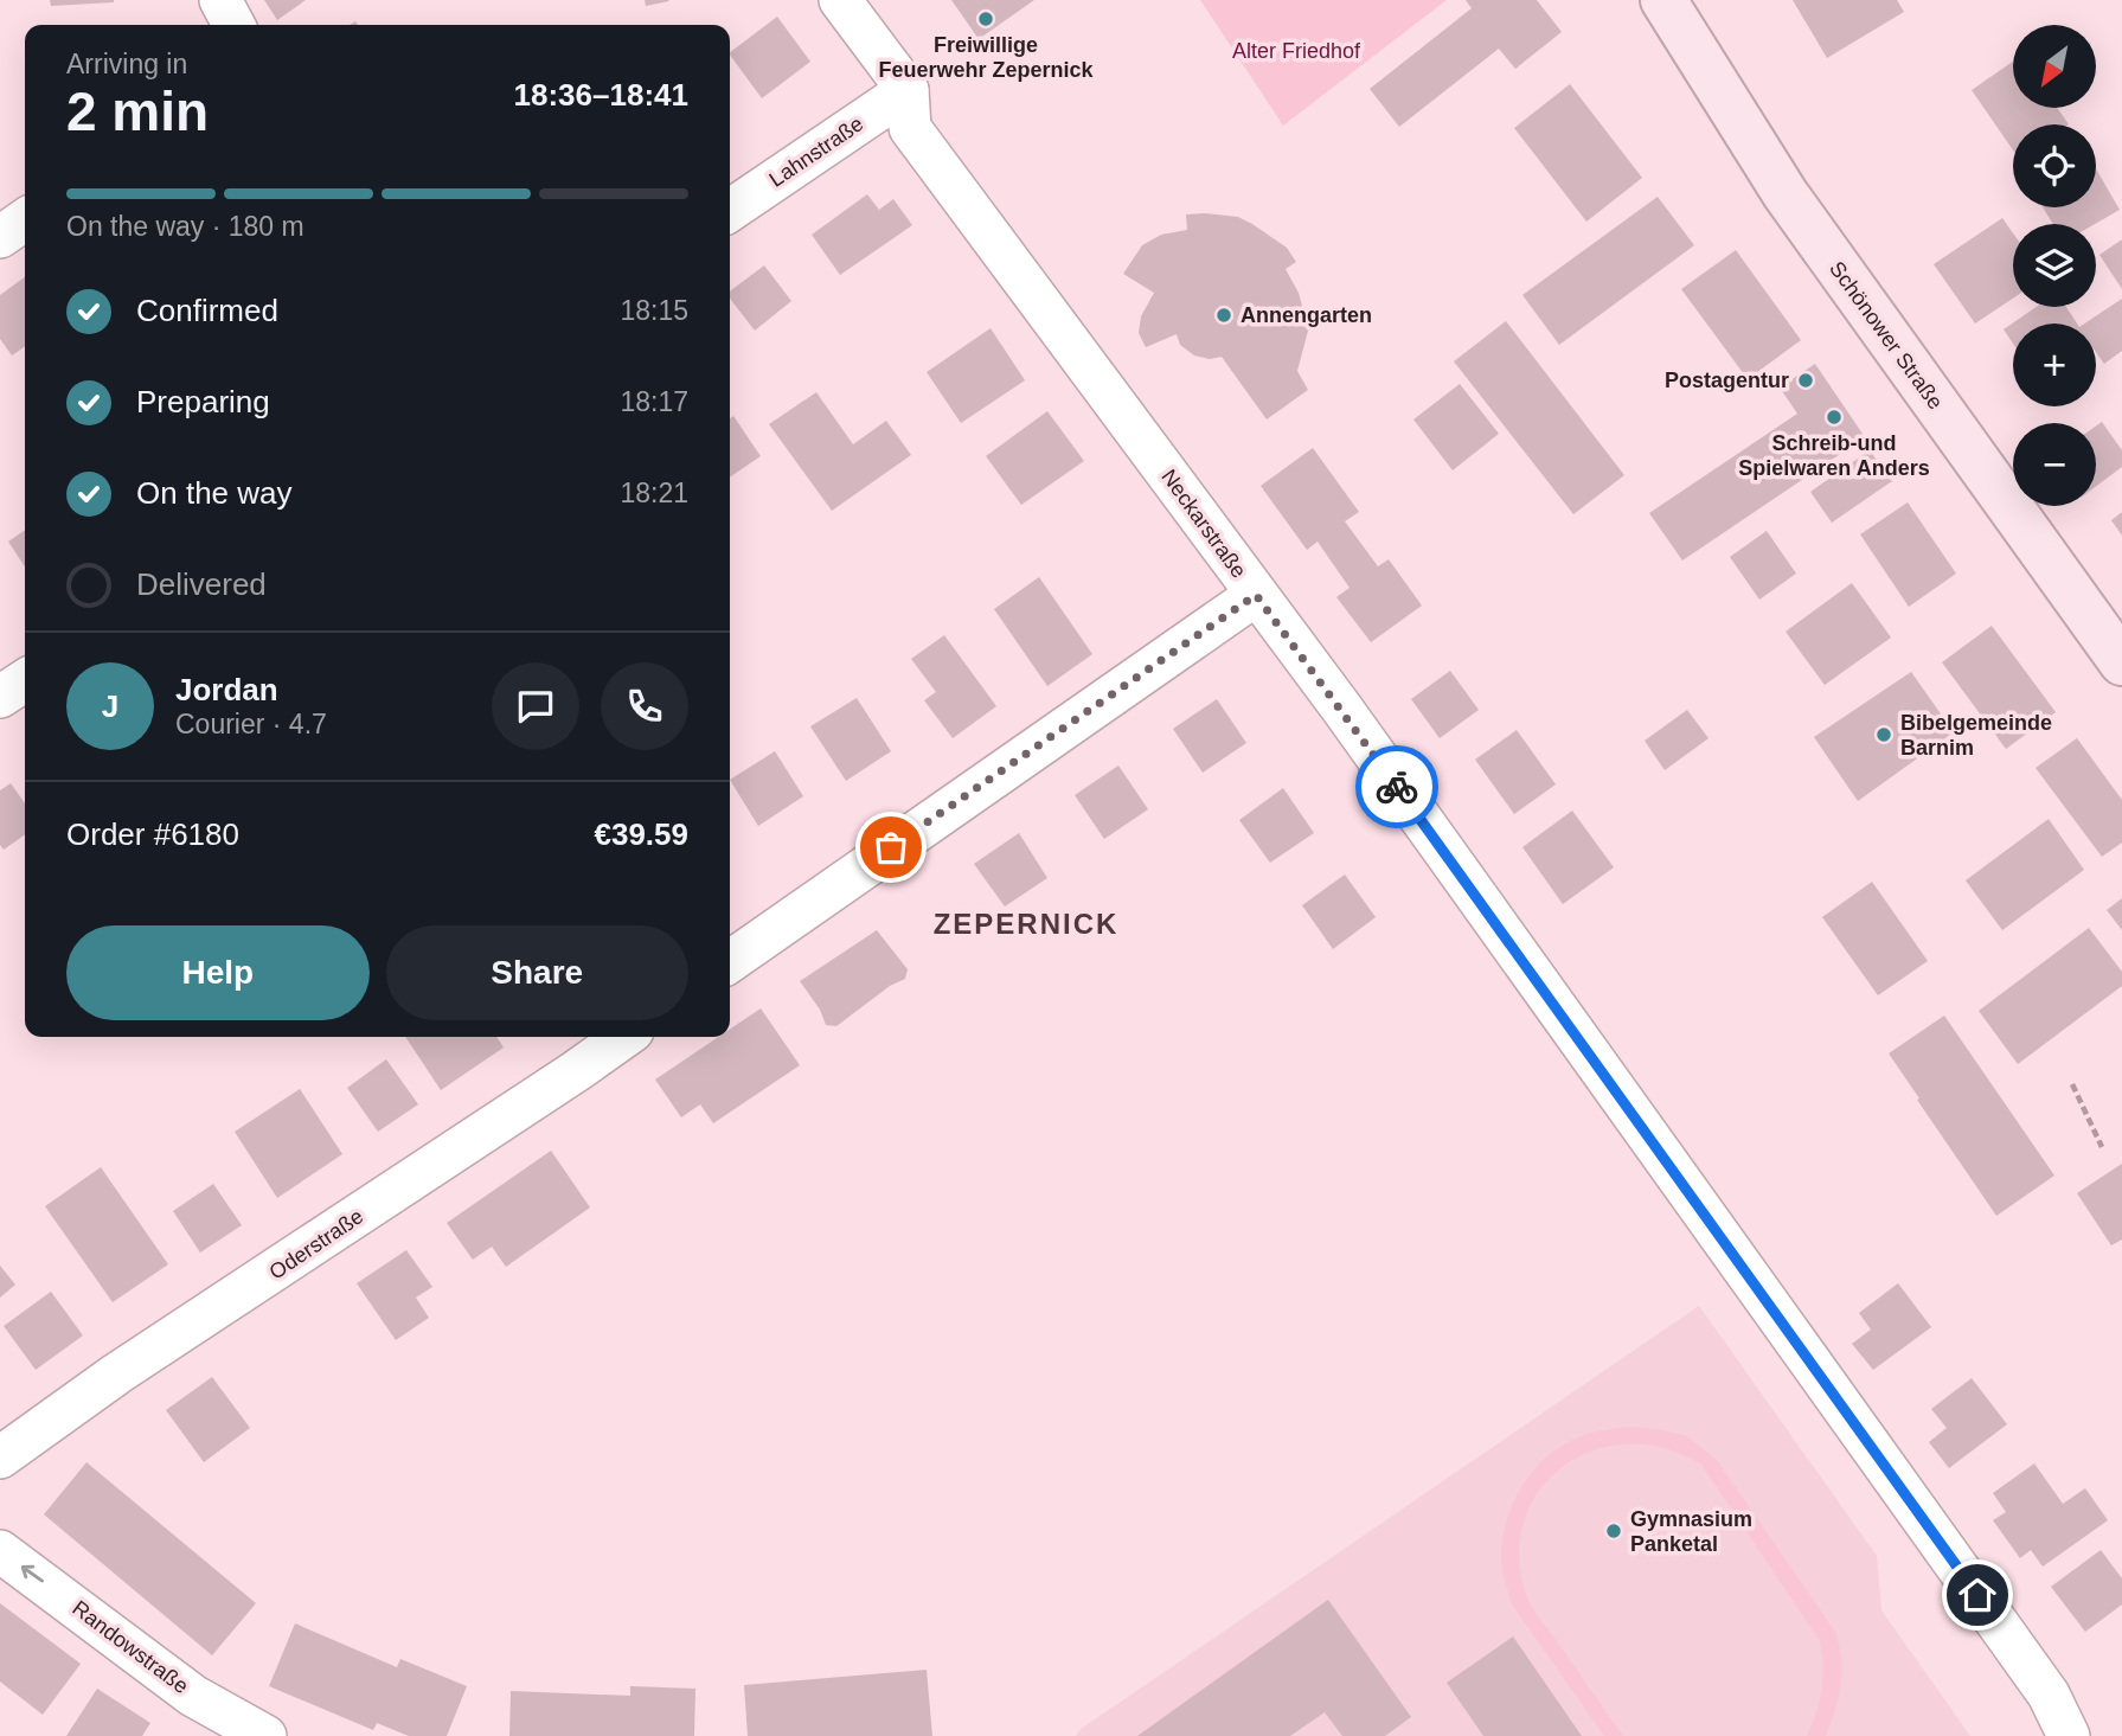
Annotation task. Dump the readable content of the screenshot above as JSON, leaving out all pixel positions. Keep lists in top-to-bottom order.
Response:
{
  "streets": {
    "street": [
      "Lahnstraße",
      "Schönower Straße",
      "Neckarstraße",
      "Oderstraße",
      "Randowstraße"
    ]
  },
  "crossings": [
    ["Lahnstraße", "Neckarstraße"]
  ],
  "one_way": ["Randowstraße"],
  "districts": ["ZEPERNICK"],
  "parks": ["Alter Friedhof"],
  "places": [
    "Freiwillige Feuerwehr Zepernick",
    "Annengarten",
    "Postagentur",
    "Schreib-und Spielwaren Anders",
    "Bibelgemeinde Barnim",
    "Gymnasium Panketal"
  ],
  "north": "bottom left",
  "page": {
    "map_buttons": ["+", "−"],
    "heading": ["2 min", "Arriving in", "18:36–18:41"],
    "panel": [
      "Jordan",
      "Courier · 4.7",
      "Order #6180",
      "€39.59"
    ],
    "bar": "On the way · 180 m",
    "list": [
      ["Confirmed", "18:15"],
      ["Preparing", "18:17"],
      ["On the way", "18:21"],
      "Delivered"
    ],
    "round": "J",
    "buttons": ["Help", "Share"]
  }
}
